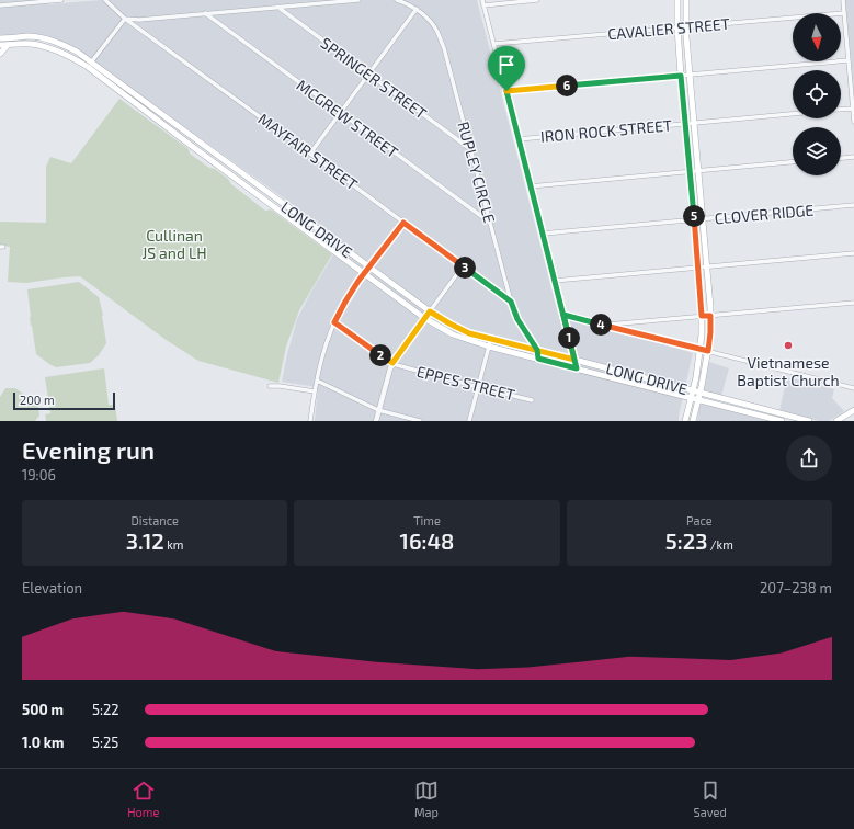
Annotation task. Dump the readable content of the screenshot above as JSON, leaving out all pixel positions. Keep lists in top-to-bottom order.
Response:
{
  "streets": {
    "main road": ["LONG DRIVE"],
    "street": [
      "CAVALIER STREET",
      "SPRINGER STREET",
      "MCGREW STREET",
      "IRON ROCK STREET",
      "MAYFAIR STREET",
      "RUPLEY CIRCLE",
      "CLOVER RIDGE",
      "EPPES STREET"
    ]
  },
  "crossings": [
    ["SPRINGER STREET", "RUPLEY CIRCLE"],
    ["MCGREW STREET", "RUPLEY CIRCLE"],
    ["MAYFAIR STREET", "RUPLEY CIRCLE"],
    ["RUPLEY CIRCLE", "LONG DRIVE"]
  ],
  "parks": ["Cullinan JS and LH"],
  "places": ["Vietnamese Baptist Church"],
  "scale_bar": "200 m",
  "north": "bottom",
  "page": {
    "pins": [
      "6",
      "5",
      "3",
      "4",
      "1",
      "2"
    ],
    "scale": "200 m",
    "heading": ["Evening run", "19:06"],
    "stats": [
      ["Distance", "3.12 km"],
      ["Time", "16:48"],
      ["Pace", "5:23 /km"]
    ],
    "chart": ["Elevation", "207–238 m"],
    "list": [
      {
        "name": "500 m",
        "note": "5:22"
      },
      {
        "name": "1.0 km",
        "note": "5:25"
      }
    ],
    "tabs": ["Home", "Map", "Saved"]
  }
}
